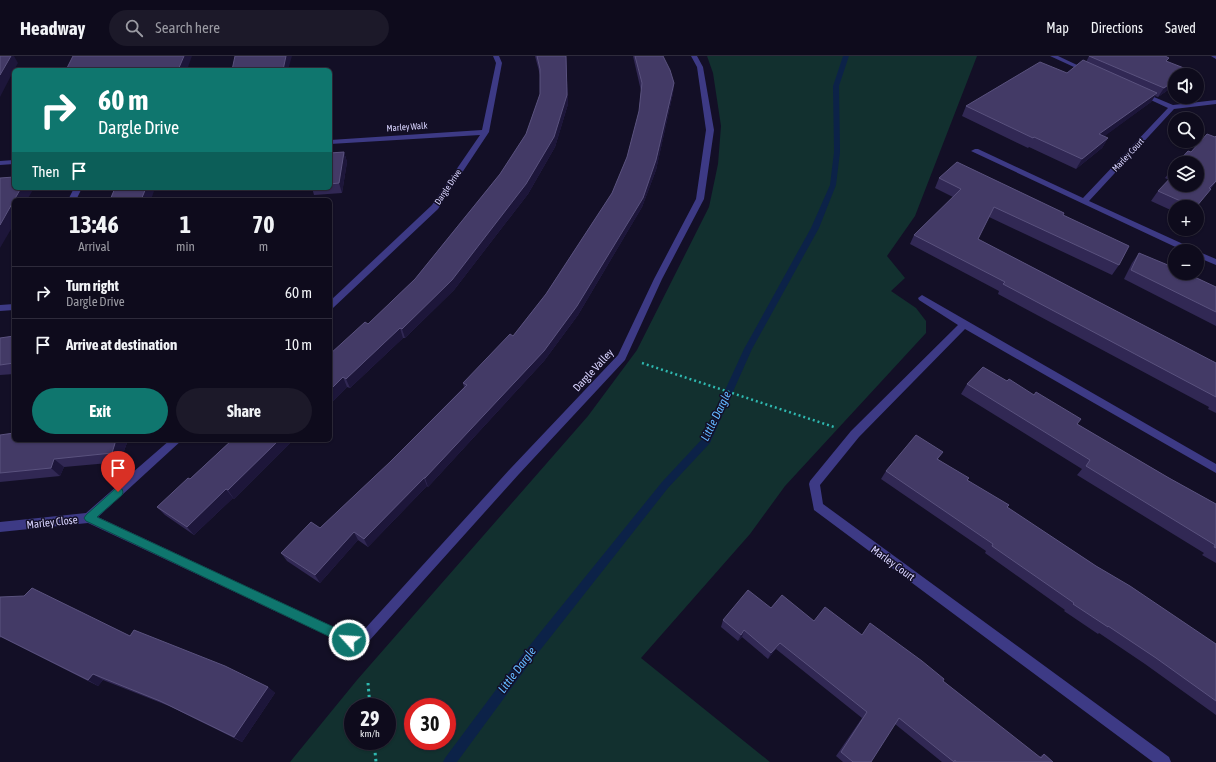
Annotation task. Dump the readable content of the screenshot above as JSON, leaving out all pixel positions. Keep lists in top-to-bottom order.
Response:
{
  "streets": {
    "street": [
      "Marley Walk",
      "Marley Court",
      "Dargle Drive",
      "Dargle Valley",
      "Marley Close"
    ]
  },
  "crossings": [
    ["Marley Walk", "Dargle Drive"],
    ["Dargle Valley", "Marley Close"]
  ],
  "water": ["Little Dargle"],
  "page": {
    "header": "Headway",
    "search": "Search here",
    "nav": ["Map", "Directions", "Saved"],
    "map_buttons": ["+", "−"],
    "turn": ["60 m", "Dargle Drive"],
    "then": "Then",
    "eta": [
      "13:46",
      "Arrival",
      "1",
      "min",
      "70",
      "m"
    ],
    "list": [
      {
        "name": "Turn right",
        "note": "Dargle Drive",
        "value": "60 m"
      },
      {
        "name": "Arrive at destination",
        "value": "10 m"
      }
    ],
    "buttons": ["Exit", "Share"],
    "speed": "29 km/h",
    "limit": "30"
  }
}
